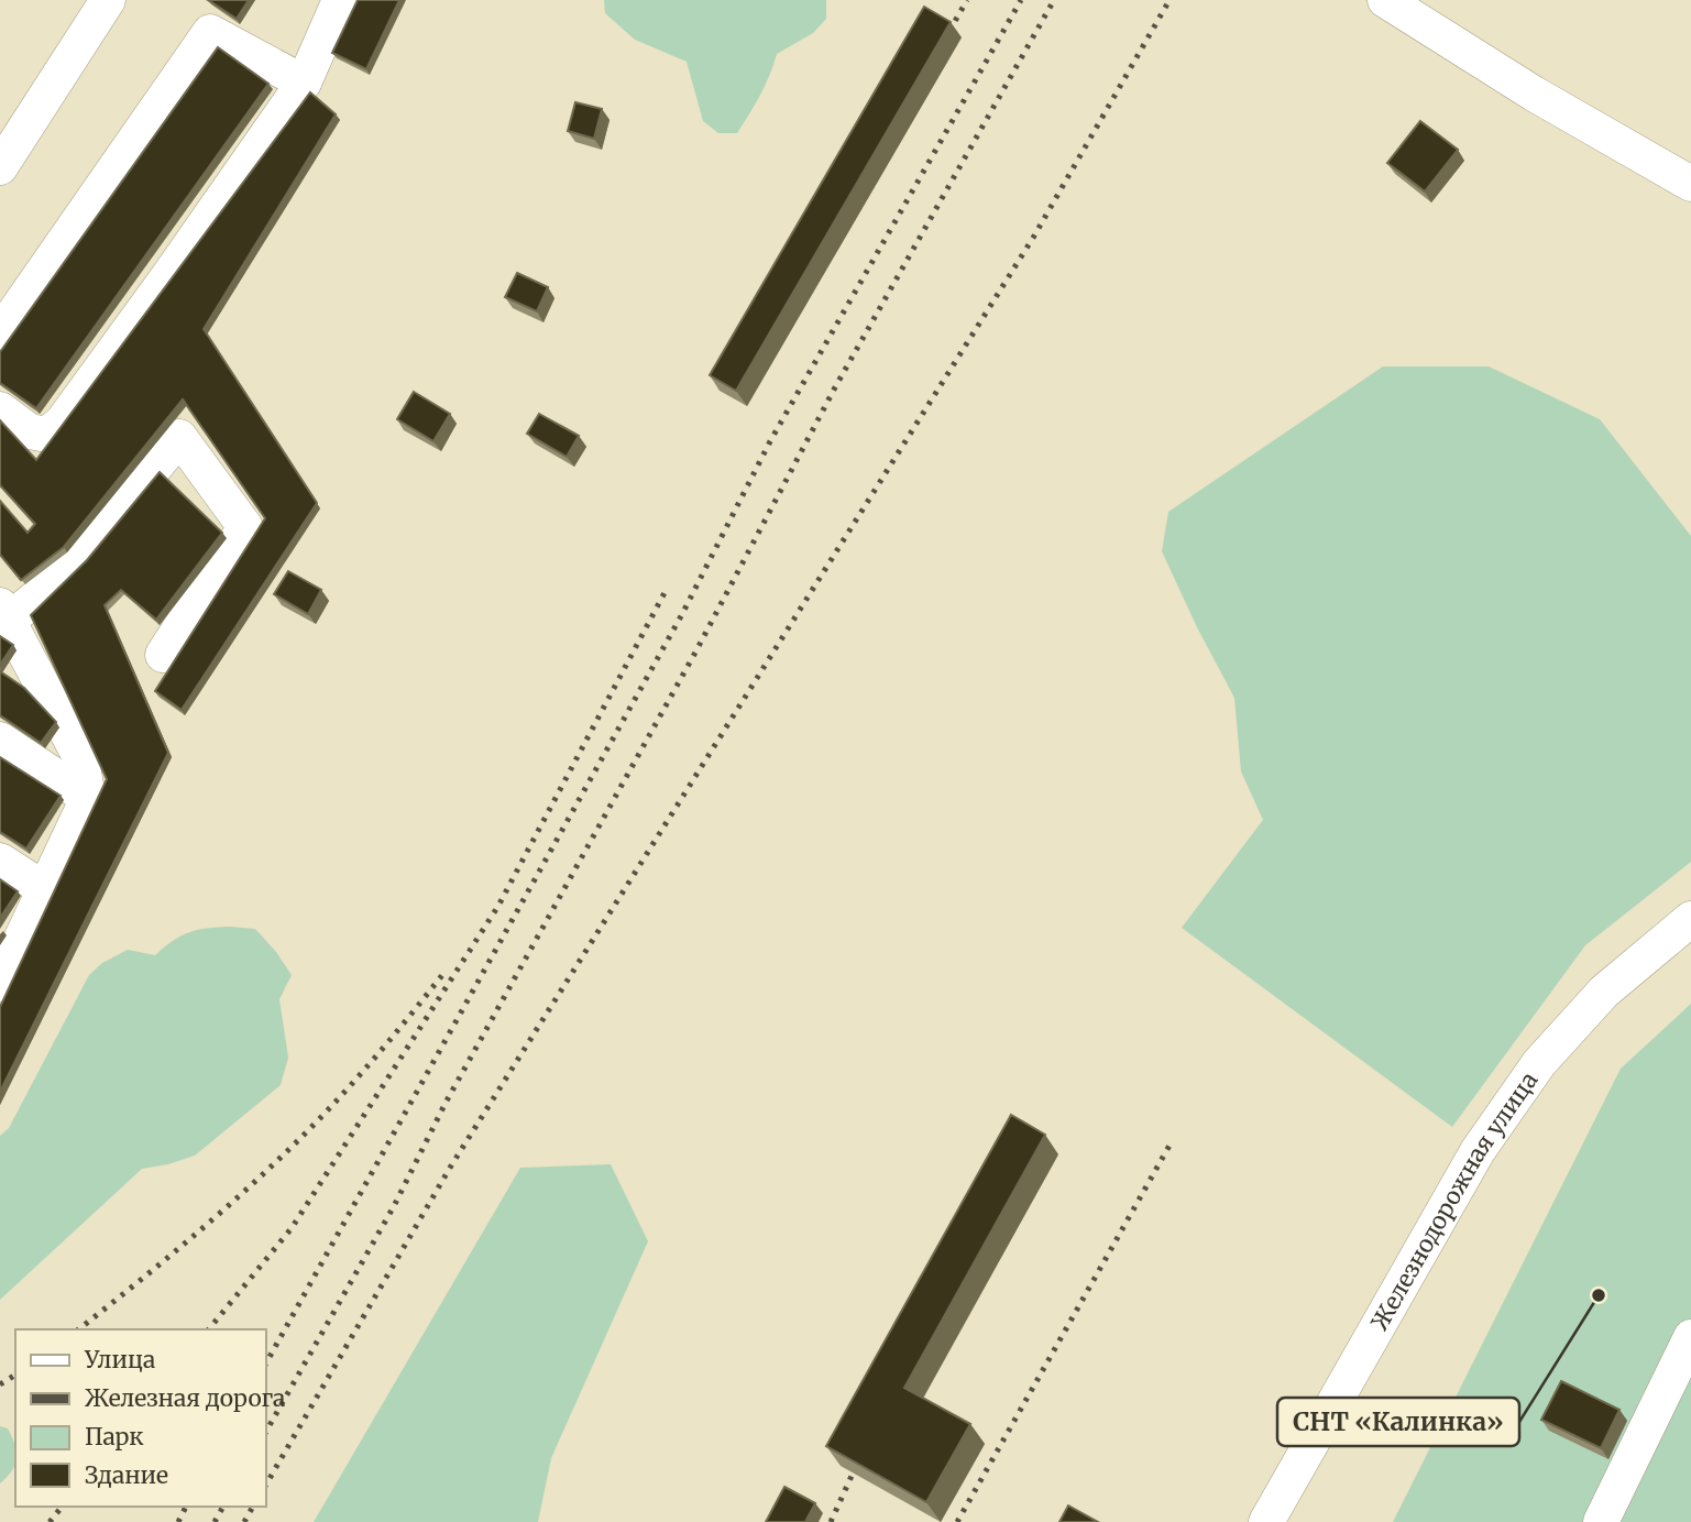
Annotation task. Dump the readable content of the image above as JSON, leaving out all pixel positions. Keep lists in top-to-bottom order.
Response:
{
  "streets": {
    "street": ["Железнодорожная улица"]
  },
  "places": ["СНТ «Калинка»"],
  "legend": [
    "Улица",
    "Железная дорога",
    "Парк",
    "Здание"
  ]
}
